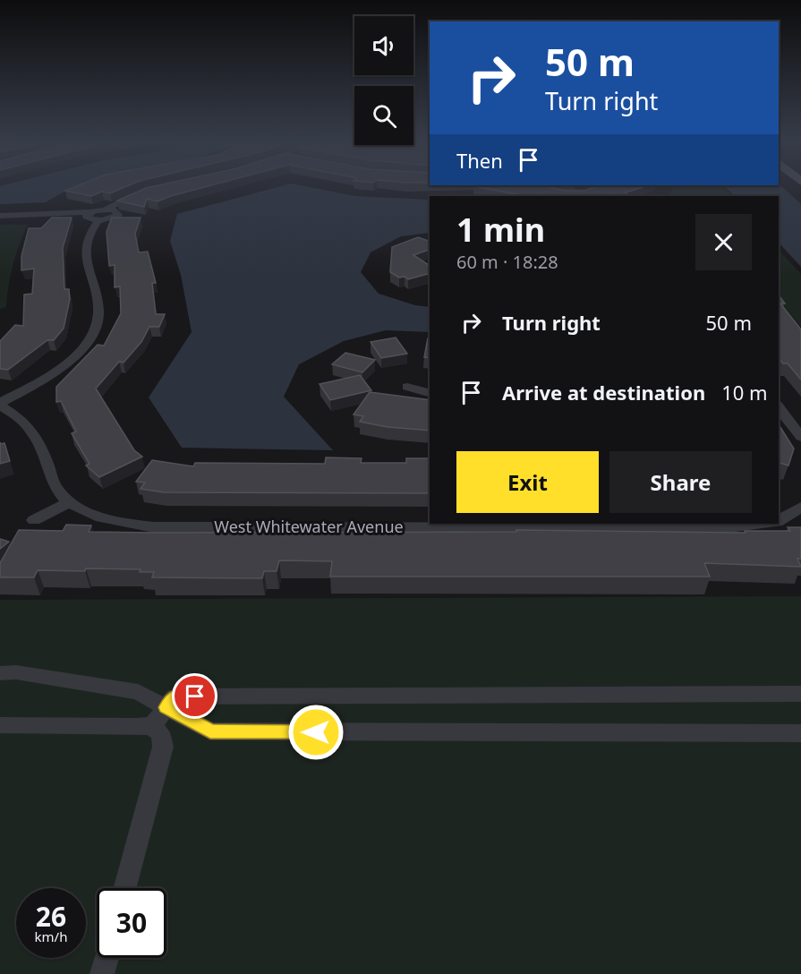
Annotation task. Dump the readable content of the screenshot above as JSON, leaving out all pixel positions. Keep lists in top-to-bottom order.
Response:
{
  "streets": {
    "street": ["West Whitewater Avenue"]
  },
  "page": {
    "turn": ["50 m", "Turn right"],
    "then": "Then",
    "heading": ["1 min", "60 m · 18:28"],
    "list": [
      {
        "name": "Turn right",
        "value": "50 m"
      },
      {
        "name": "Arrive at destination",
        "value": "10 m"
      }
    ],
    "buttons": ["Exit", "Share"],
    "speed": "26 km/h",
    "limit": "30"
  }
}
